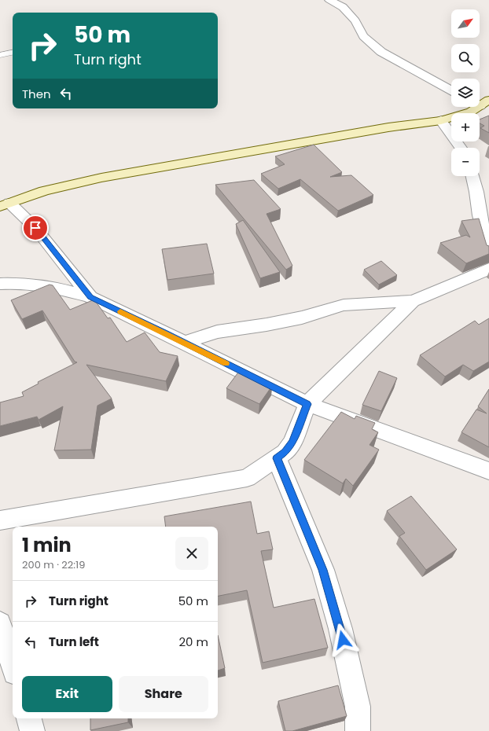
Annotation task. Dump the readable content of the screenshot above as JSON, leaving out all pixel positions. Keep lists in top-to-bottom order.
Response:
{
  "north": "top right",
  "page": {
    "map_buttons": ["+", "−"],
    "turn": ["50 m", "Turn right"],
    "then": "Then",
    "heading": ["1 min", "200 m · 22:19"],
    "list": [
      {
        "name": "Turn right",
        "value": "50 m"
      },
      {
        "name": "Turn left",
        "value": "20 m"
      }
    ],
    "buttons": ["Exit", "Share"]
  }
}
